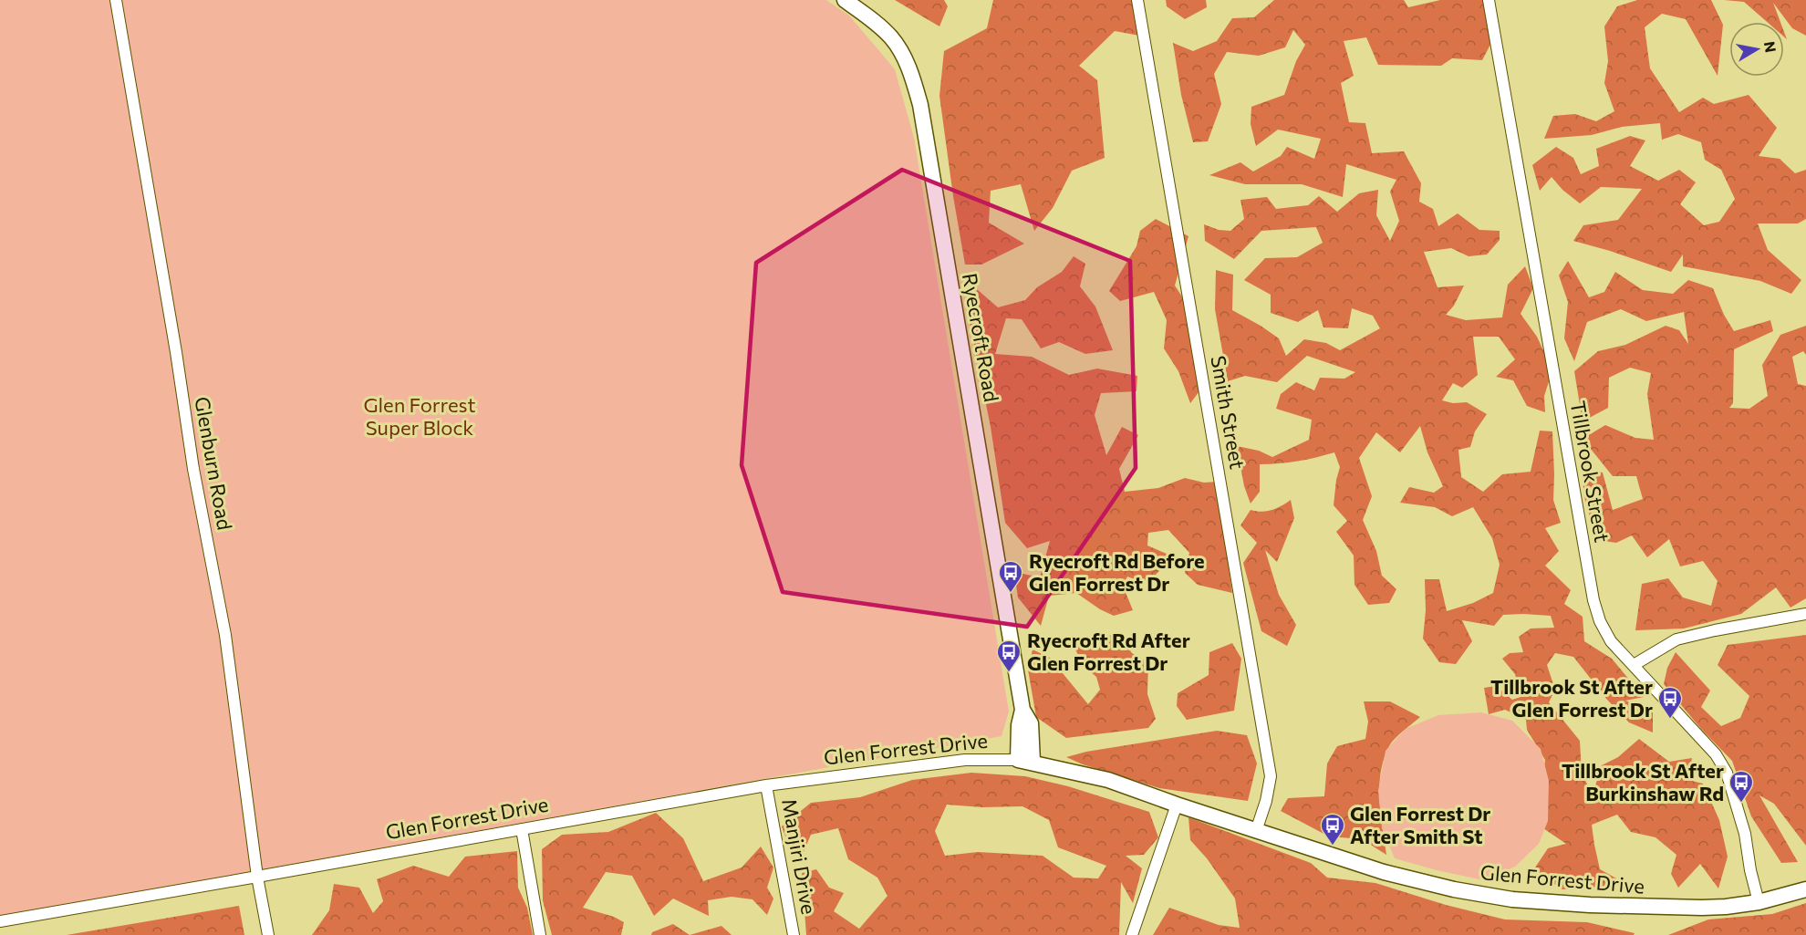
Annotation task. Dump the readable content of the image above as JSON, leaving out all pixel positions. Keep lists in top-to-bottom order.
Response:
{
  "streets": {
    "street": [
      "Ryecroft Road",
      "Smith Street",
      "Glenburn Road",
      "Tillbrook Street",
      "Glen Forrest Drive",
      "Manjiri Drive"
    ]
  },
  "crossings": [
    ["Ryecroft Road", "Glen Forrest Drive"],
    ["Smith Street", "Glen Forrest Drive"],
    ["Glenburn Road", "Glen Forrest Drive"],
    ["Tillbrook Street", "Glen Forrest Drive"],
    ["Glen Forrest Drive", "Manjiri Drive"]
  ],
  "parks": ["Glen Forrest Super Block"],
  "places": {
    "bus stop": [
      "Ryecroft Rd Before Glen Forrest Dr",
      "Ryecroft Rd After Glen Forrest Dr",
      "Tillbrook St After Glen Forrest Dr",
      "Tillbrook St After Burkinshaw Rd",
      "Glen Forrest Dr After Smith St"
    ]
  },
  "north": "right"
}
